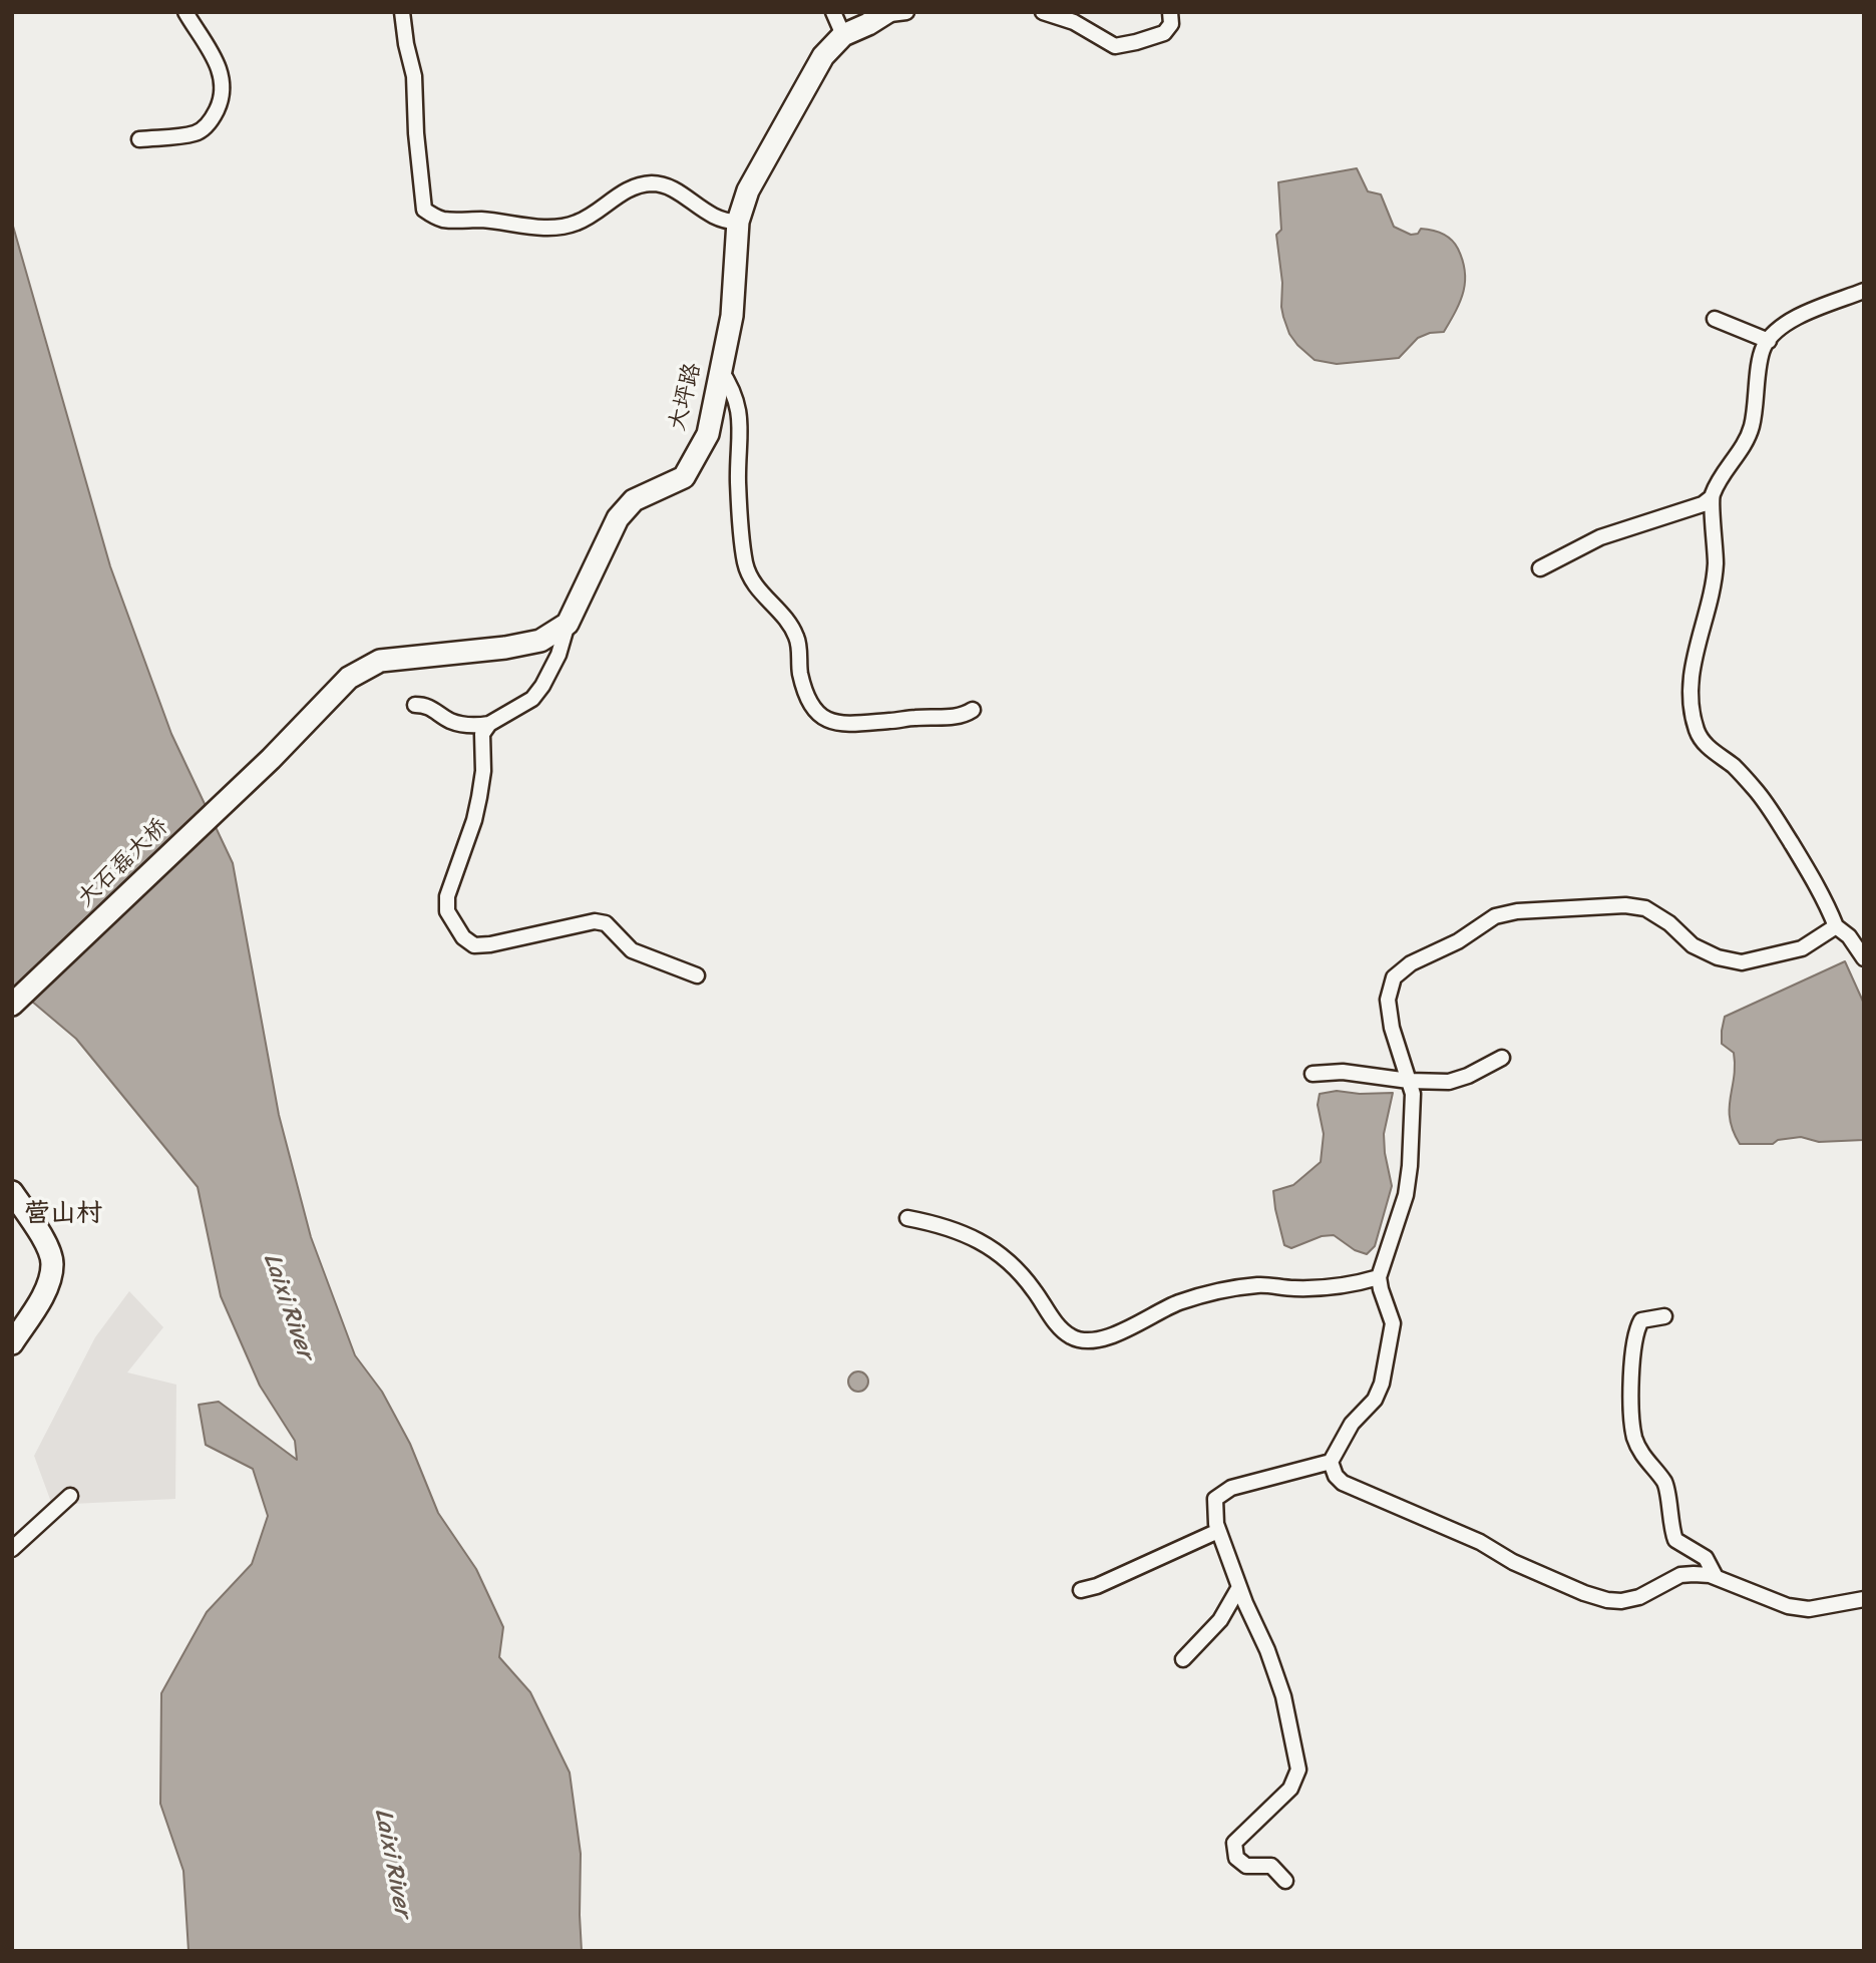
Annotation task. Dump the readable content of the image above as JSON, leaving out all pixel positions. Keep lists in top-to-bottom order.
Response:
{
  "streets": {
    "main road": ["大坪路", "大石磊大桥"]
  },
  "crossings": [
    ["大坪路", "大石磊大桥"]
  ],
  "districts": ["营山村"],
  "water": ["Laixi River"]
}
